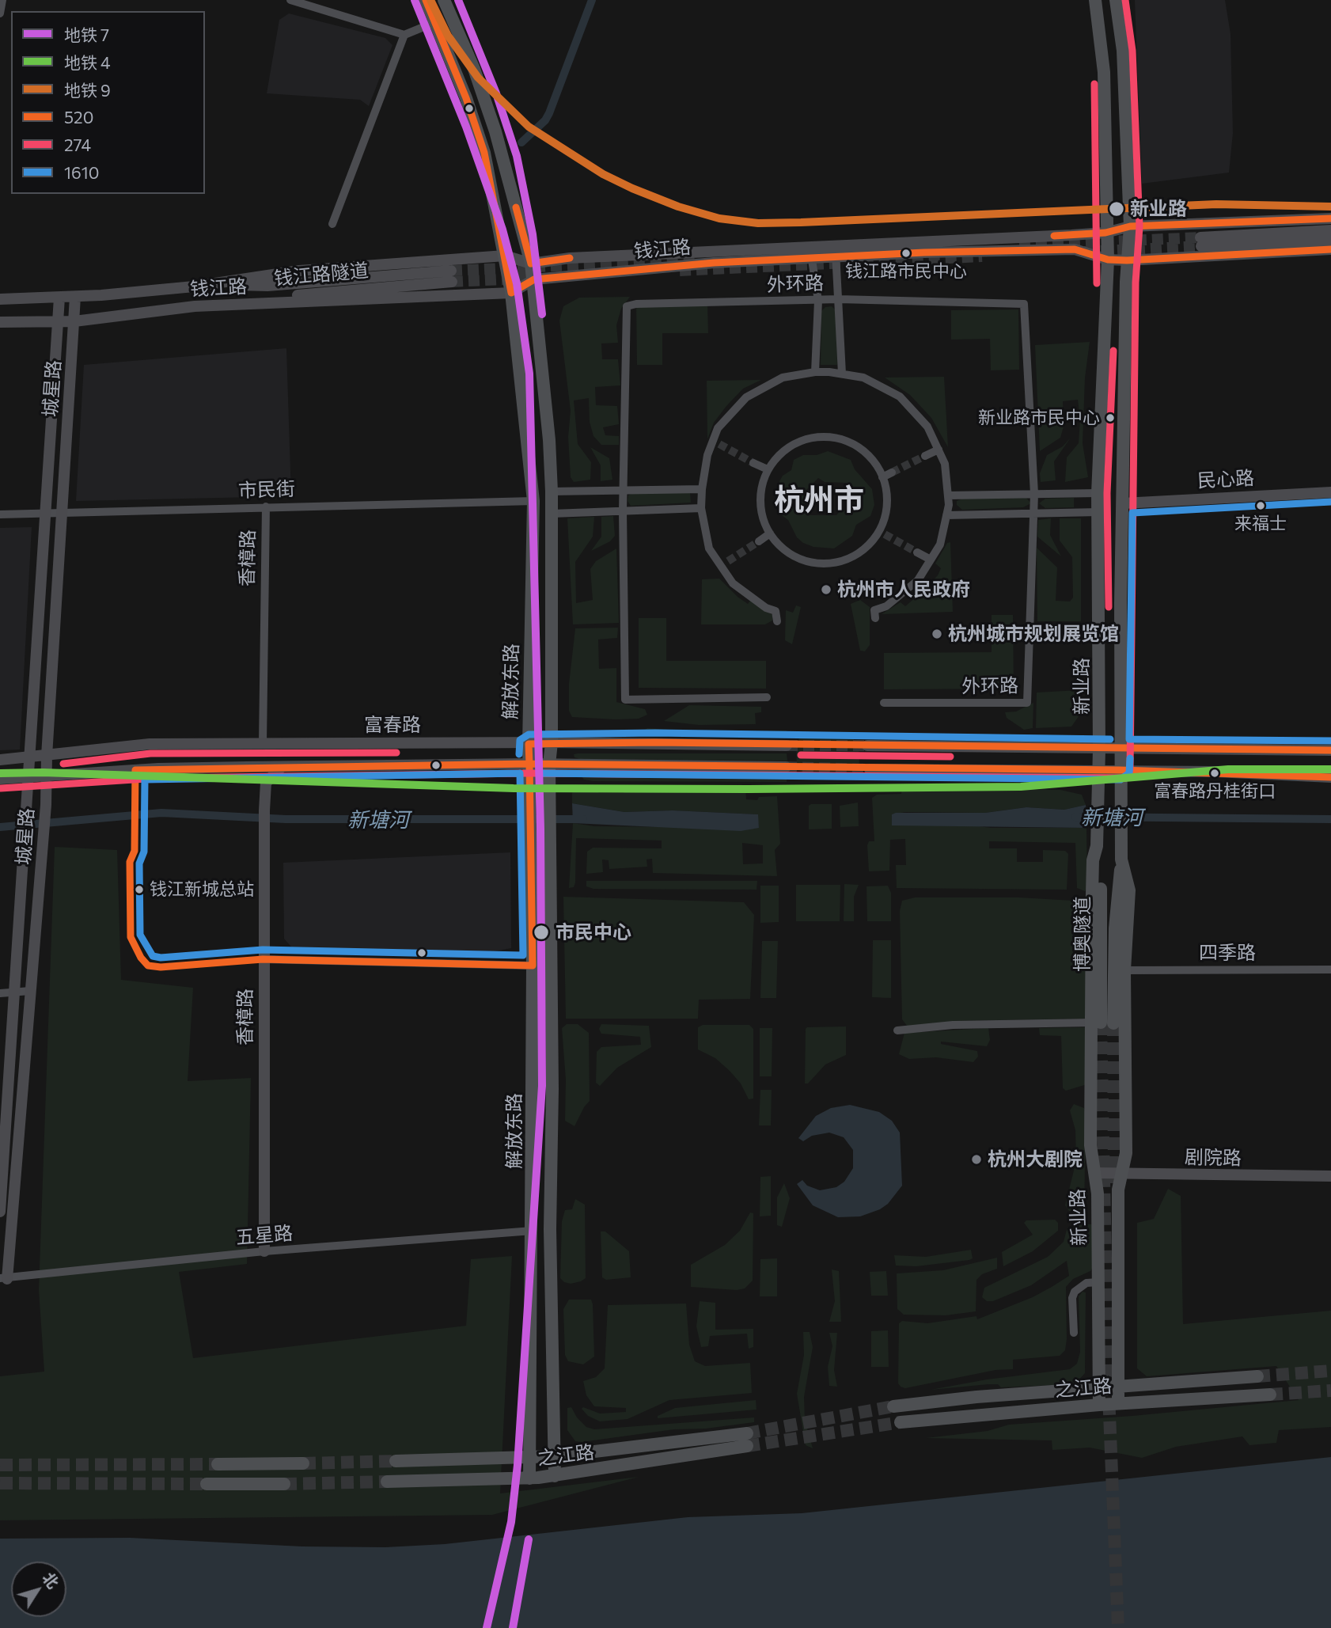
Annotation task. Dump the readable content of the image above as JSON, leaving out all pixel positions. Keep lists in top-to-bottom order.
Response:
{
  "streets": {
    "main road": [
      "钱江路",
      "钱江路隧道",
      "城星路",
      "民心路",
      "香樟路",
      "解放东路",
      "新业路",
      "富春路",
      "博奥隧道",
      "剧院路",
      "之江路"
    ],
    "street": [
      "外环路",
      "市民街",
      "四季路",
      "五星路"
    ]
  },
  "crossings": [
    ["钱江路", "钱江路隧道"],
    ["钱江路", "城星路"],
    ["钱江路", "解放东路"],
    ["钱江路", "新业路"],
    ["城星路", "市民街"],
    ["城星路", "富春路"],
    ["城星路", "五星路"],
    ["民心路", "新业路"],
    ["市民街", "香樟路"],
    ["市民街", "解放东路"],
    ["香樟路", "富春路"],
    ["香樟路", "五星路"],
    ["解放东路", "富春路"],
    ["解放东路", "五星路"],
    ["解放东路", "之江路"],
    ["新业路", "博奥隧道"],
    ["新业路", "四季路"],
    ["新业路", "剧院路"],
    ["新业路", "之江路"]
  ],
  "districts": ["杭州市"],
  "water": ["新塘河"],
  "places": [
    "新业路",
    "钱江路市民中心",
    "新业路市民中心",
    "来福士",
    "杭州市人民政府",
    "杭州城市规划展览馆",
    "富春路丹桂街口",
    "钱江新城总站",
    "市民中心",
    "杭州大剧院"
  ],
  "lines": [
    "metro line 7",
    "metro line 9",
    "transit line 520",
    "transit line 274",
    "transit line 1610",
    "metro line 4"
  ],
  "legend": [
    "地铁 7",
    "地铁 4",
    "地铁 9",
    "520",
    "274",
    "1610"
  ],
  "north": "top right"
}
